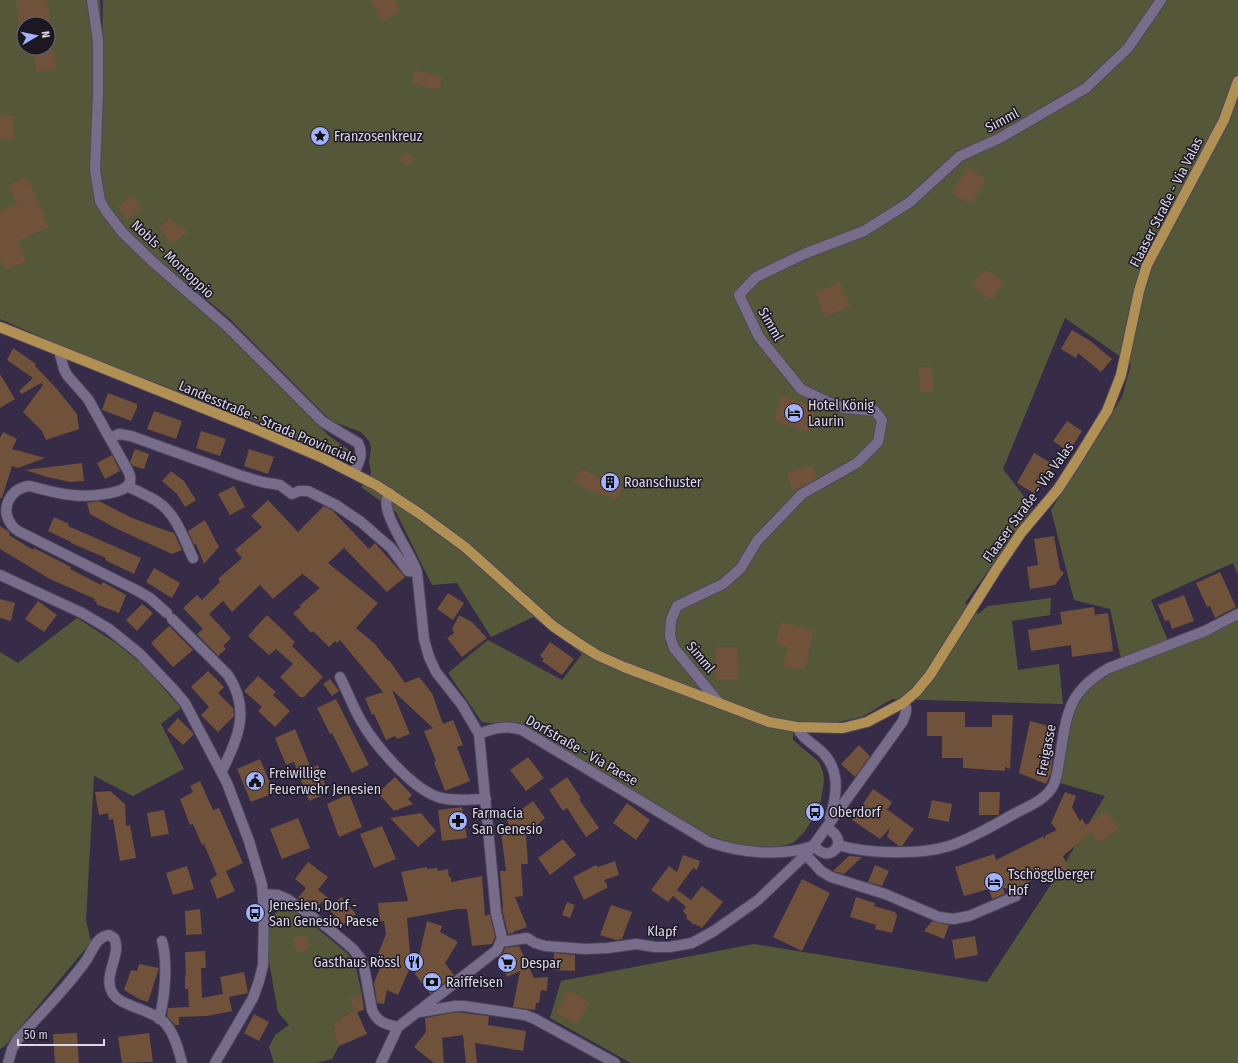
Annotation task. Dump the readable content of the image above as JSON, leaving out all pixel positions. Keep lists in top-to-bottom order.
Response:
{
  "streets": {
    "main road": ["Flaaser Straße - Via Valas", "Landesstraße - Strada Provinciale"],
    "street": [
      "Simml",
      "Nobls - Montoppio",
      "Dorfstraße - Via Paese",
      "Freigasse",
      "Klapf"
    ]
  },
  "crossings": [
    ["Simml", "Flaaser Straße - Via Valas"],
    ["Simml", "Landesstraße - Strada Provinciale"],
    ["Flaaser Straße - Via Valas", "Landesstraße - Strada Provinciale"],
    ["Nobls - Montoppio", "Landesstraße - Strada Provinciale"],
    ["Dorfstraße - Via Paese", "Klapf"]
  ],
  "places": {
    "place": ["Franzosenkreuz"],
    "hotel": ["Hotel König Laurin", "Tschögglberger Hof"],
    "building": ["Roanschuster"],
    "public building": ["Freiwillige Feuerwehr Jenesien"],
    "bus stop": ["Oberdorf", "Jenesien, Dorf - San Genesio, Paese"],
    "pharmacy": ["Farmacia San Genesio"],
    "restaurant": ["Gasthaus Rössl"],
    "supermarket": ["Despar"],
    "bank": ["Raiffeisen"]
  },
  "scale_bar": "50 m",
  "north": "right"
}
